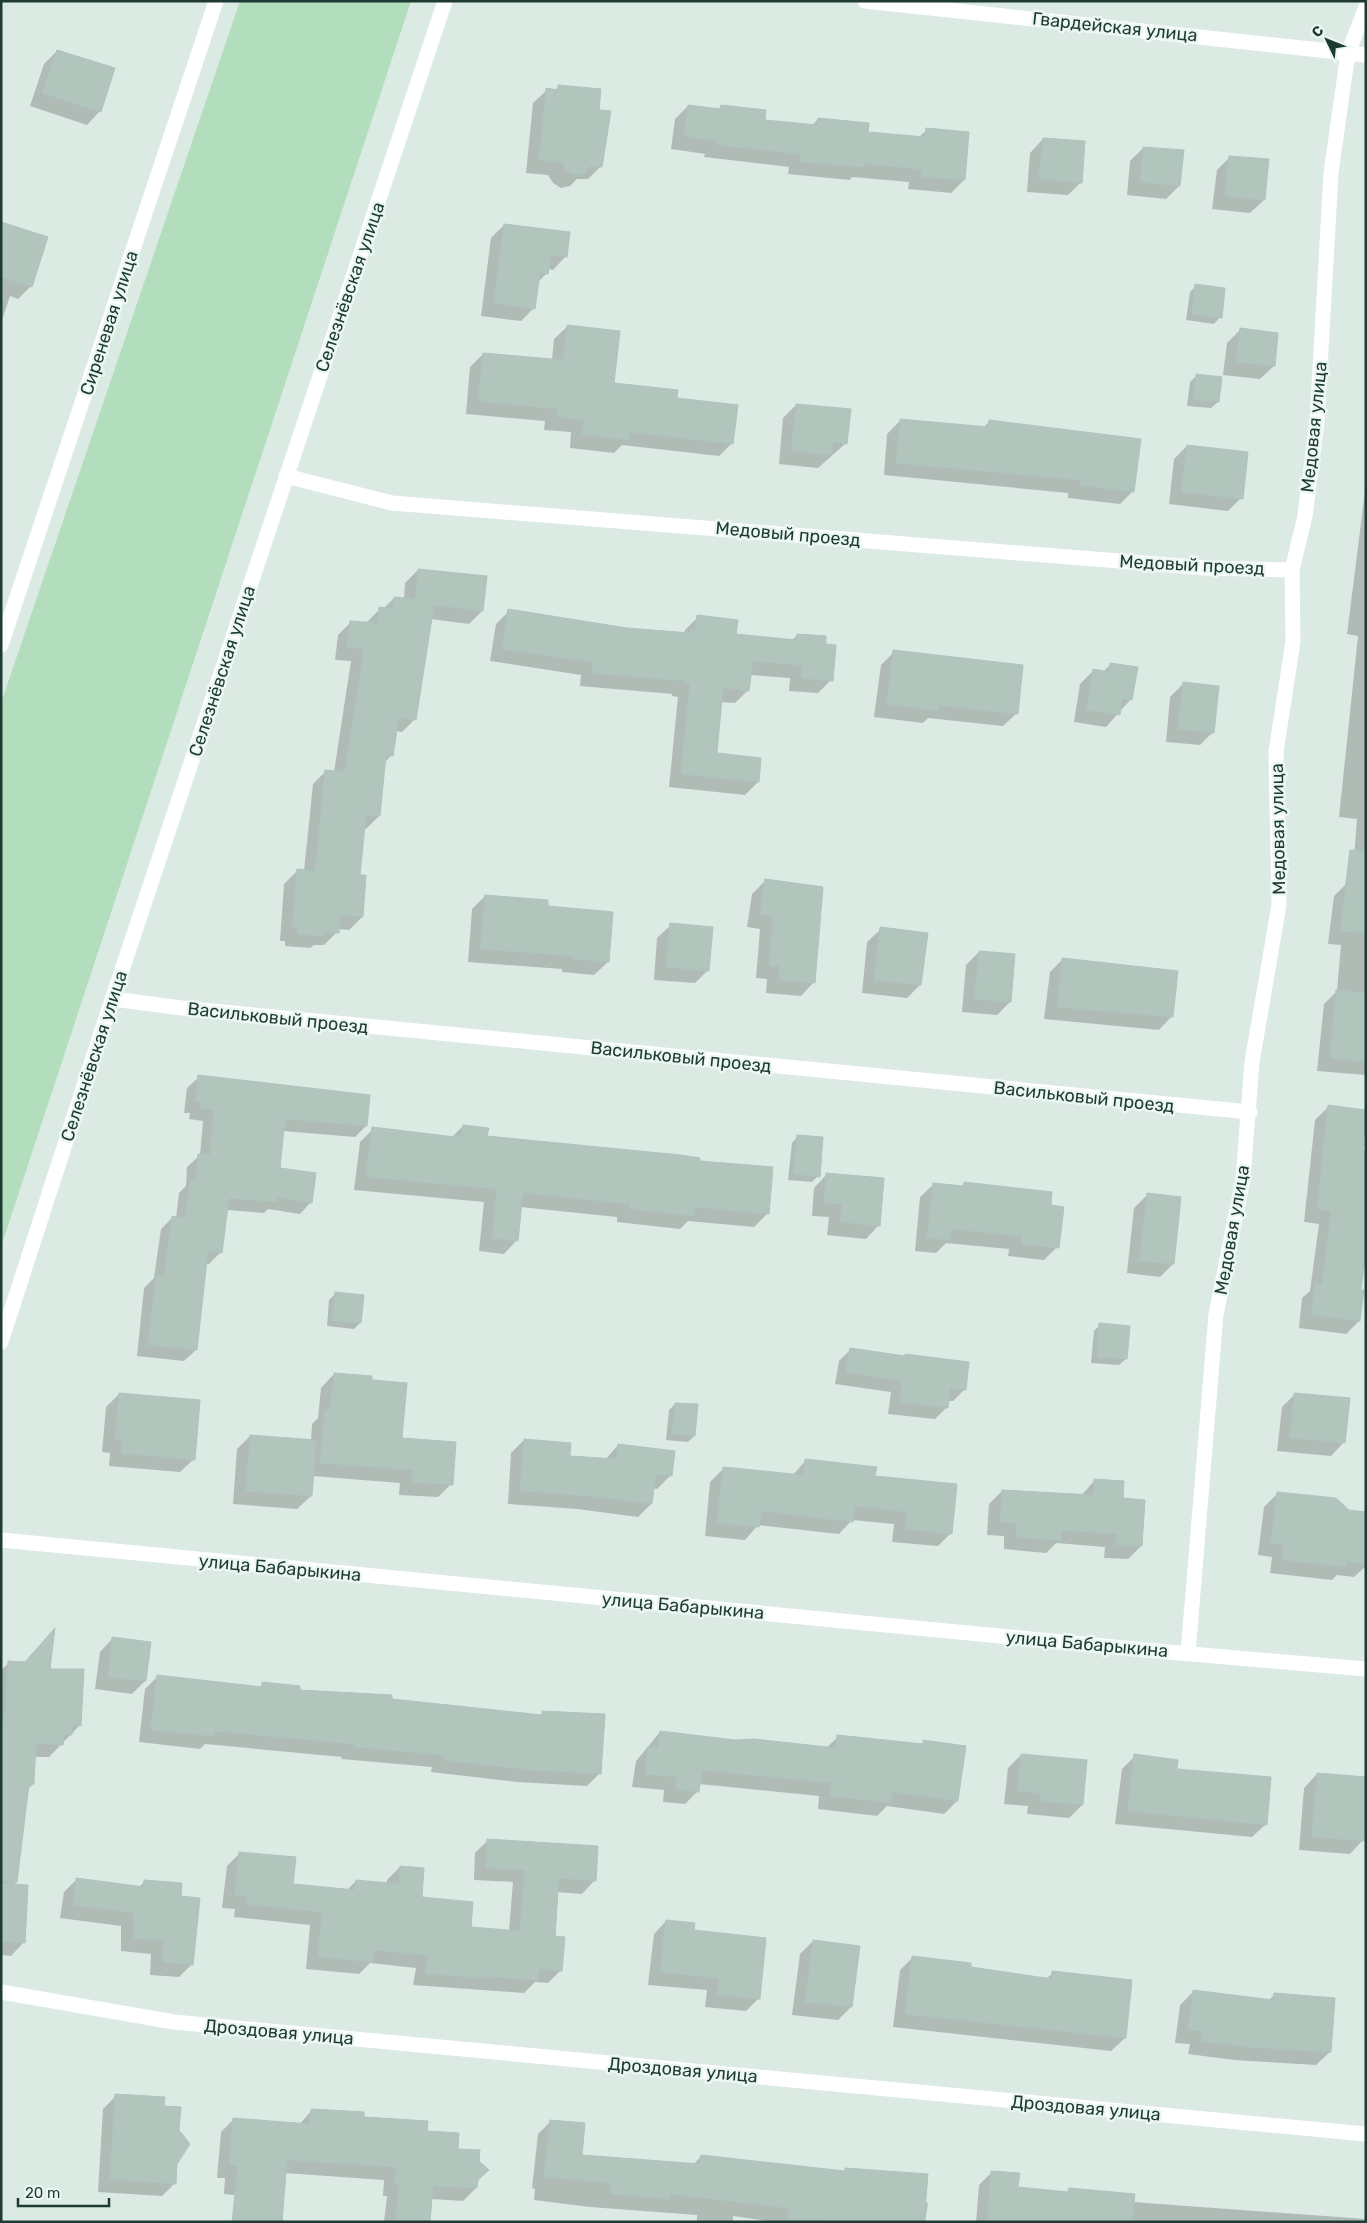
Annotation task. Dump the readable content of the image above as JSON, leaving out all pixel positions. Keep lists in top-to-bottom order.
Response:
{
  "streets": {
    "street": [
      "Гвардейская улица",
      "Селезнёвская улица",
      "Сиреневая улица",
      "Медовая улица",
      "Медовый проезд",
      "Васильковый проезд",
      "улица Бабарыкина",
      "Дроздовая улица"
    ]
  },
  "crossings": [
    ["Гвардейская улица", "Медовая улица"],
    ["Селезнёвская улица", "Медовый проезд"],
    ["Селезнёвская улица", "Васильковый проезд"],
    ["Медовая улица", "Медовый проезд"],
    ["Медовая улица", "Васильковый проезд"],
    ["Медовая улица", "улица Бабарыкина"]
  ],
  "scale_bar": "20 m",
  "north": "top left"
}
